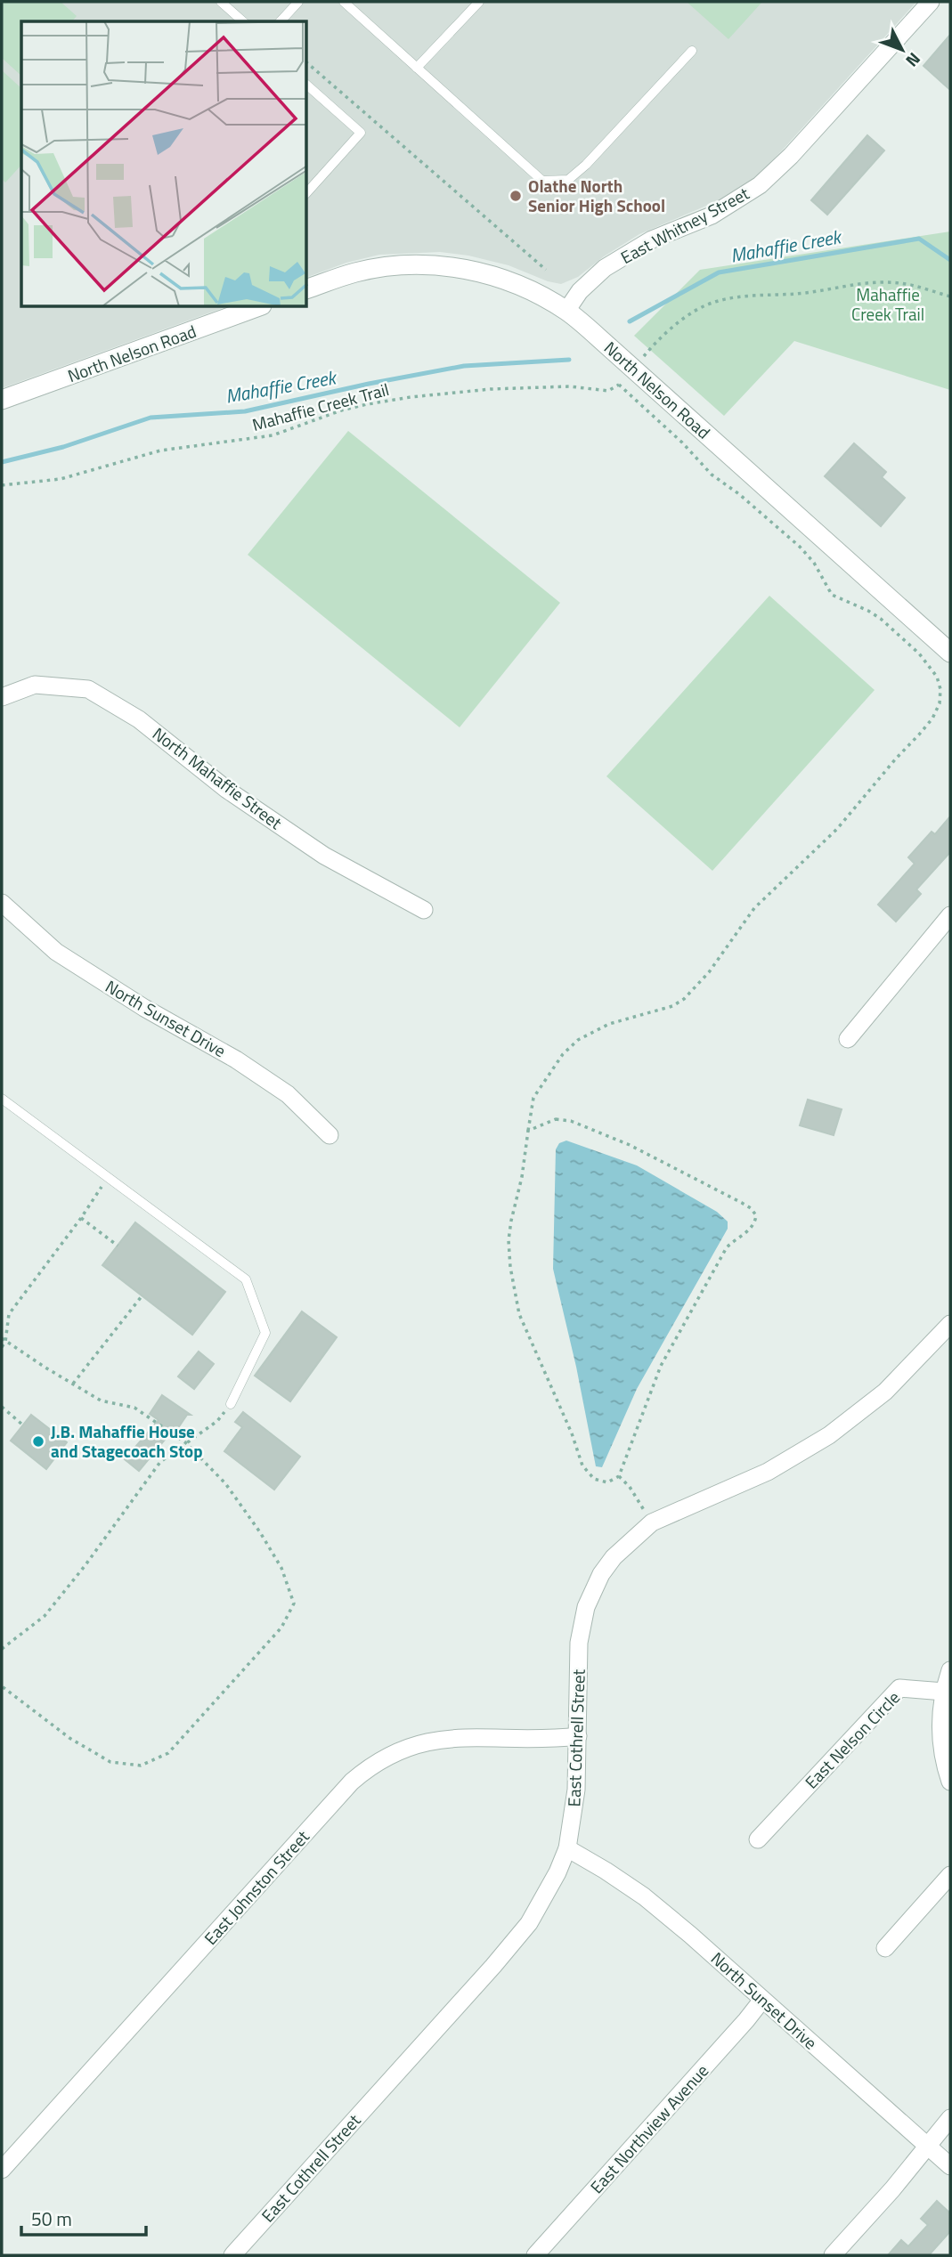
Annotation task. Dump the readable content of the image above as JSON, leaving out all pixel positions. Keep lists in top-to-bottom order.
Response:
{
  "streets": {
    "street": [
      "East Whitney Street",
      "North Nelson Road",
      "North Mahaffie Street",
      "North Sunset Drive",
      "East Cothrell Street",
      "East Nelson Circle",
      "East Johnston Street",
      "East Northview Avenue"
    ],
    "path": ["Mahaffie Creek Trail"]
  },
  "crossings": [
    ["East Whitney Street", "North Nelson Road"],
    ["North Sunset Drive", "East Cothrell Street"],
    ["North Sunset Drive", "East Northview Avenue"],
    ["East Cothrell Street", "East Johnston Street"]
  ],
  "water": ["Mahaffie Creek"],
  "parks": ["Mahaffie Creek Trail"],
  "places": ["Olathe North Senior High School", "J.B. Mahaffie House and Stagecoach Stop"],
  "scale_bar": "50 m",
  "north": "bottom right"
}
